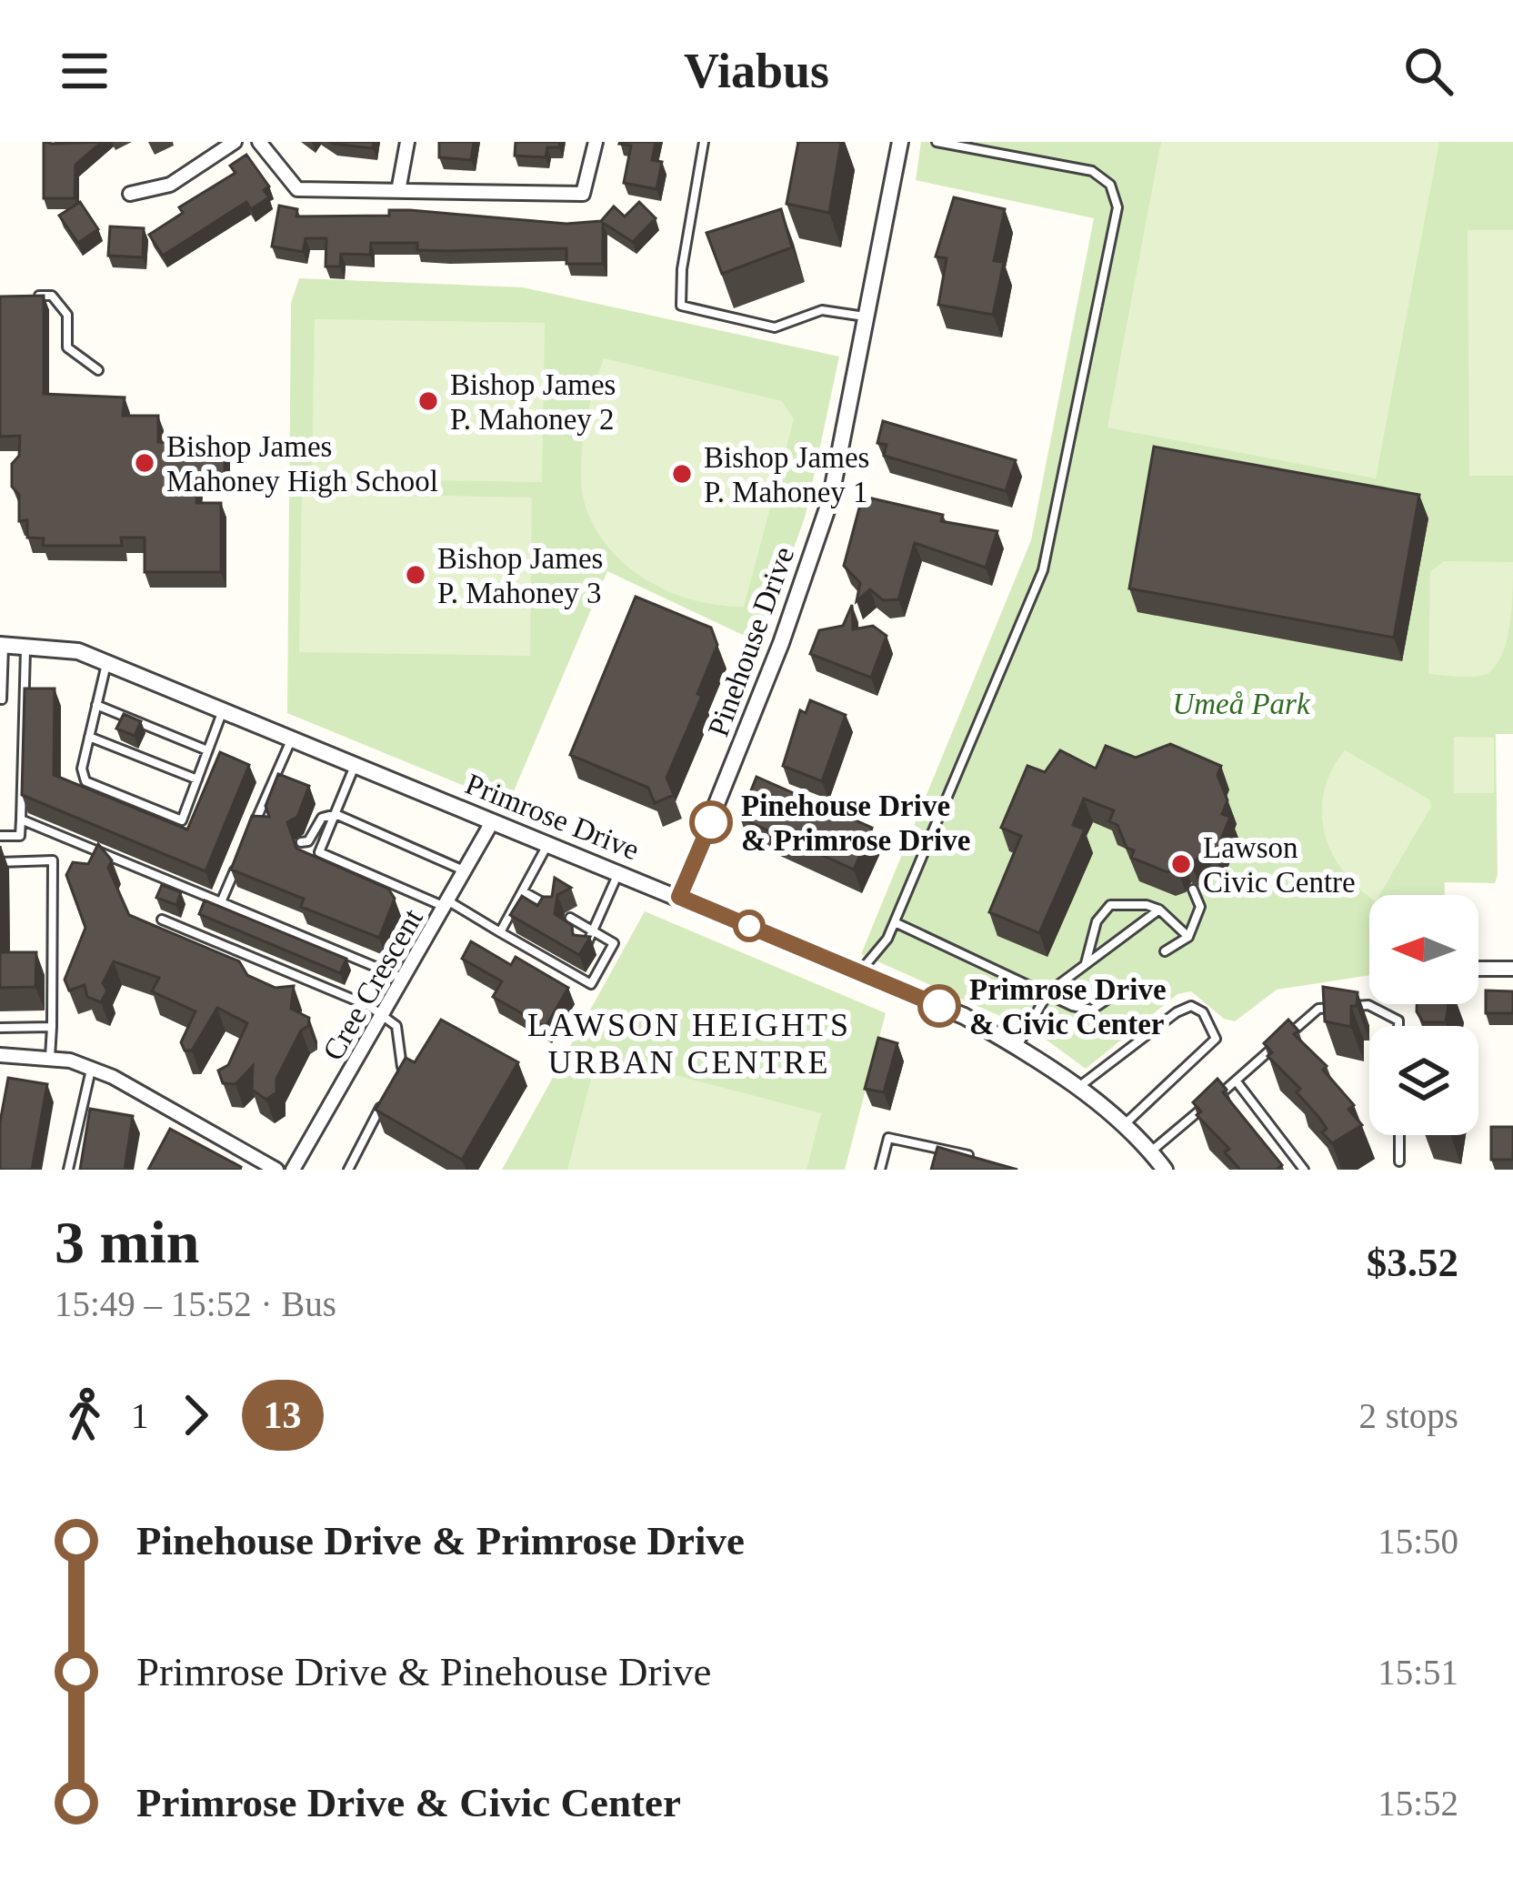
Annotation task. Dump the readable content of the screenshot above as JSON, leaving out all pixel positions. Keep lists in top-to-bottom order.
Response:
{
  "streets": {
    "street": ["Pinehouse Drive", "Primrose Drive", "Cree Crescent"]
  },
  "crossings": [
    ["Pinehouse Drive", "Primrose Drive"],
    ["Primrose Drive", "Cree Crescent"]
  ],
  "districts": ["LAWSON HEIGHTS URBAN CENTRE"],
  "parks": ["Umeå Park"],
  "places": [
    "Bishop James P. Mahoney 2",
    "Bishop James Mahoney High School",
    "Bishop James P. Mahoney 1",
    "Bishop James P. Mahoney 3",
    "Pinehouse Drive & Primrose Drive",
    "Lawson Civic Centre",
    "Primrose Drive & Civic Center"
  ],
  "lines": ["bus line 13"],
  "north": "left",
  "page": {
    "header": "Viabus",
    "heading": ["3 min", "15:49 – 15:52 · Bus", "$3.52"],
    "legs": ["1", "13", "2 stops"],
    "list": [
      {
        "name": "Pinehouse Drive & Primrose Drive",
        "value": "15:50"
      },
      {
        "name": "Primrose Drive & Pinehouse Drive",
        "value": "15:51"
      },
      {
        "name": "Primrose Drive & Civic Center",
        "value": "15:52"
      }
    ]
  }
}
